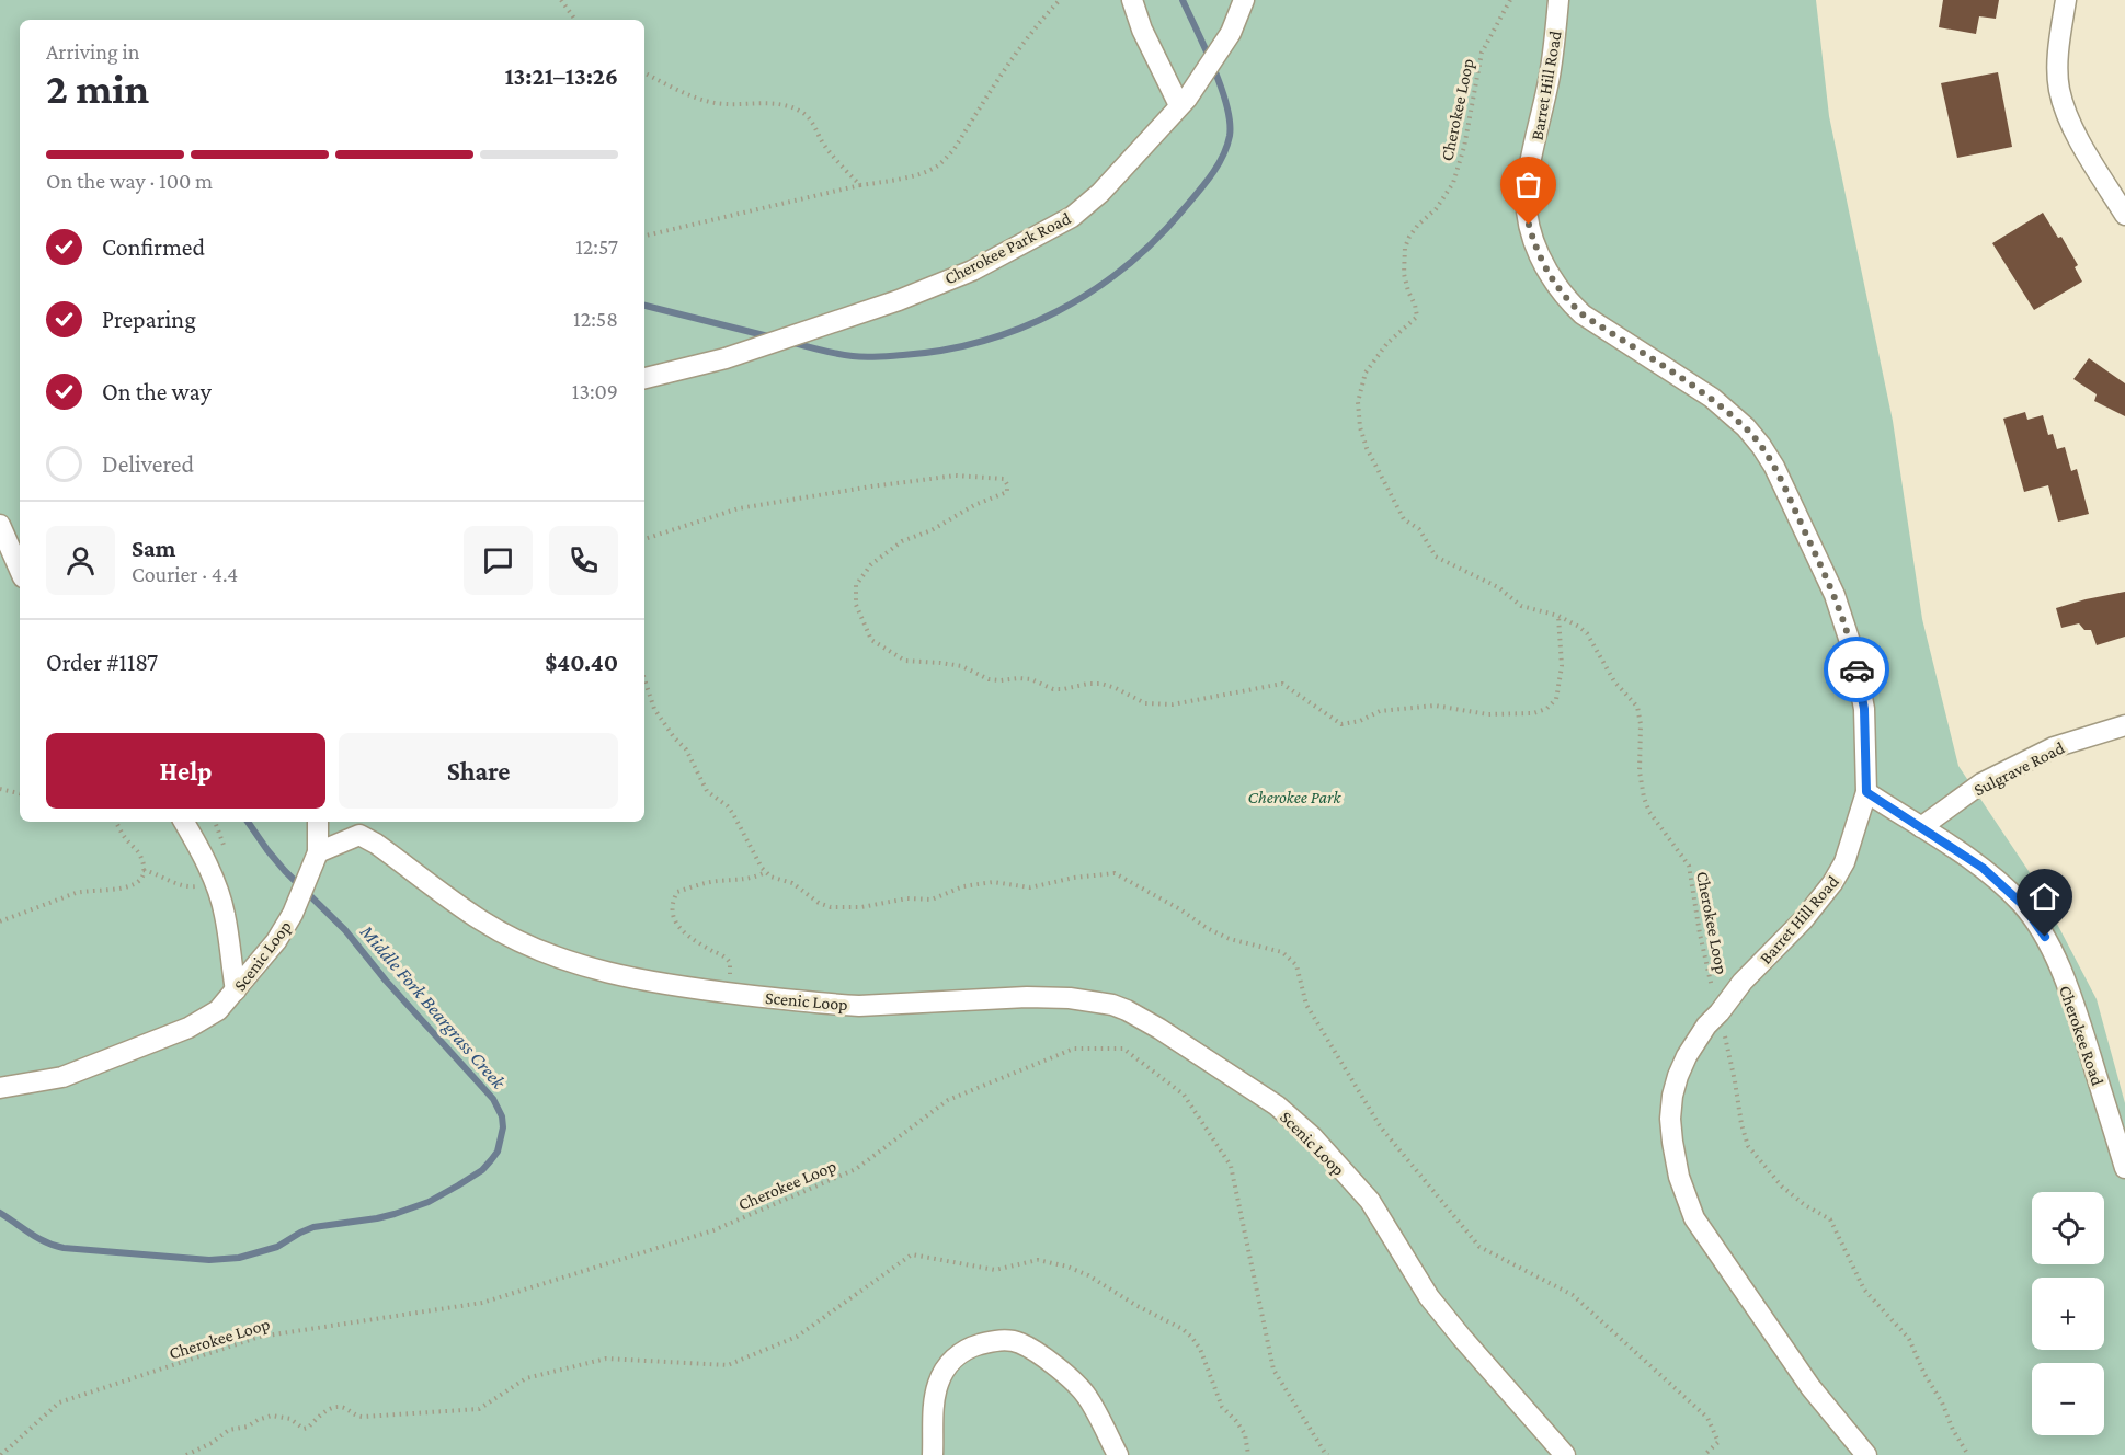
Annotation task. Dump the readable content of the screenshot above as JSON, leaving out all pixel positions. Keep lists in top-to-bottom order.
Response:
{
  "streets": {
    "street": [
      "Barret Hill Road",
      "Cherokee Park Road",
      "Sulgrave Road",
      "Scenic Loop",
      "Cherokee Road"
    ],
    "path": ["Cherokee Loop"]
  },
  "crossings": [
    ["Barret Hill Road", "Cherokee Loop"],
    ["Barret Hill Road", "Cherokee Road"],
    ["Sulgrave Road", "Cherokee Road"]
  ],
  "water": ["Middle Fork Beargrass Creek"],
  "parks": ["Cherokee Park"],
  "page": {
    "heading": ["2 min", "Arriving in", "13:21–13:26"],
    "panel": [
      "Sam",
      "Courier · 4.4",
      "Order #1187",
      "$40.40"
    ],
    "bar": "On the way · 100 m",
    "list": [
      ["Confirmed", "12:57"],
      ["Preparing", "12:58"],
      ["On the way", "13:09"],
      "Delivered"
    ],
    "buttons": ["Help", "Share"],
    "map_buttons": ["+", "−"]
  }
}
